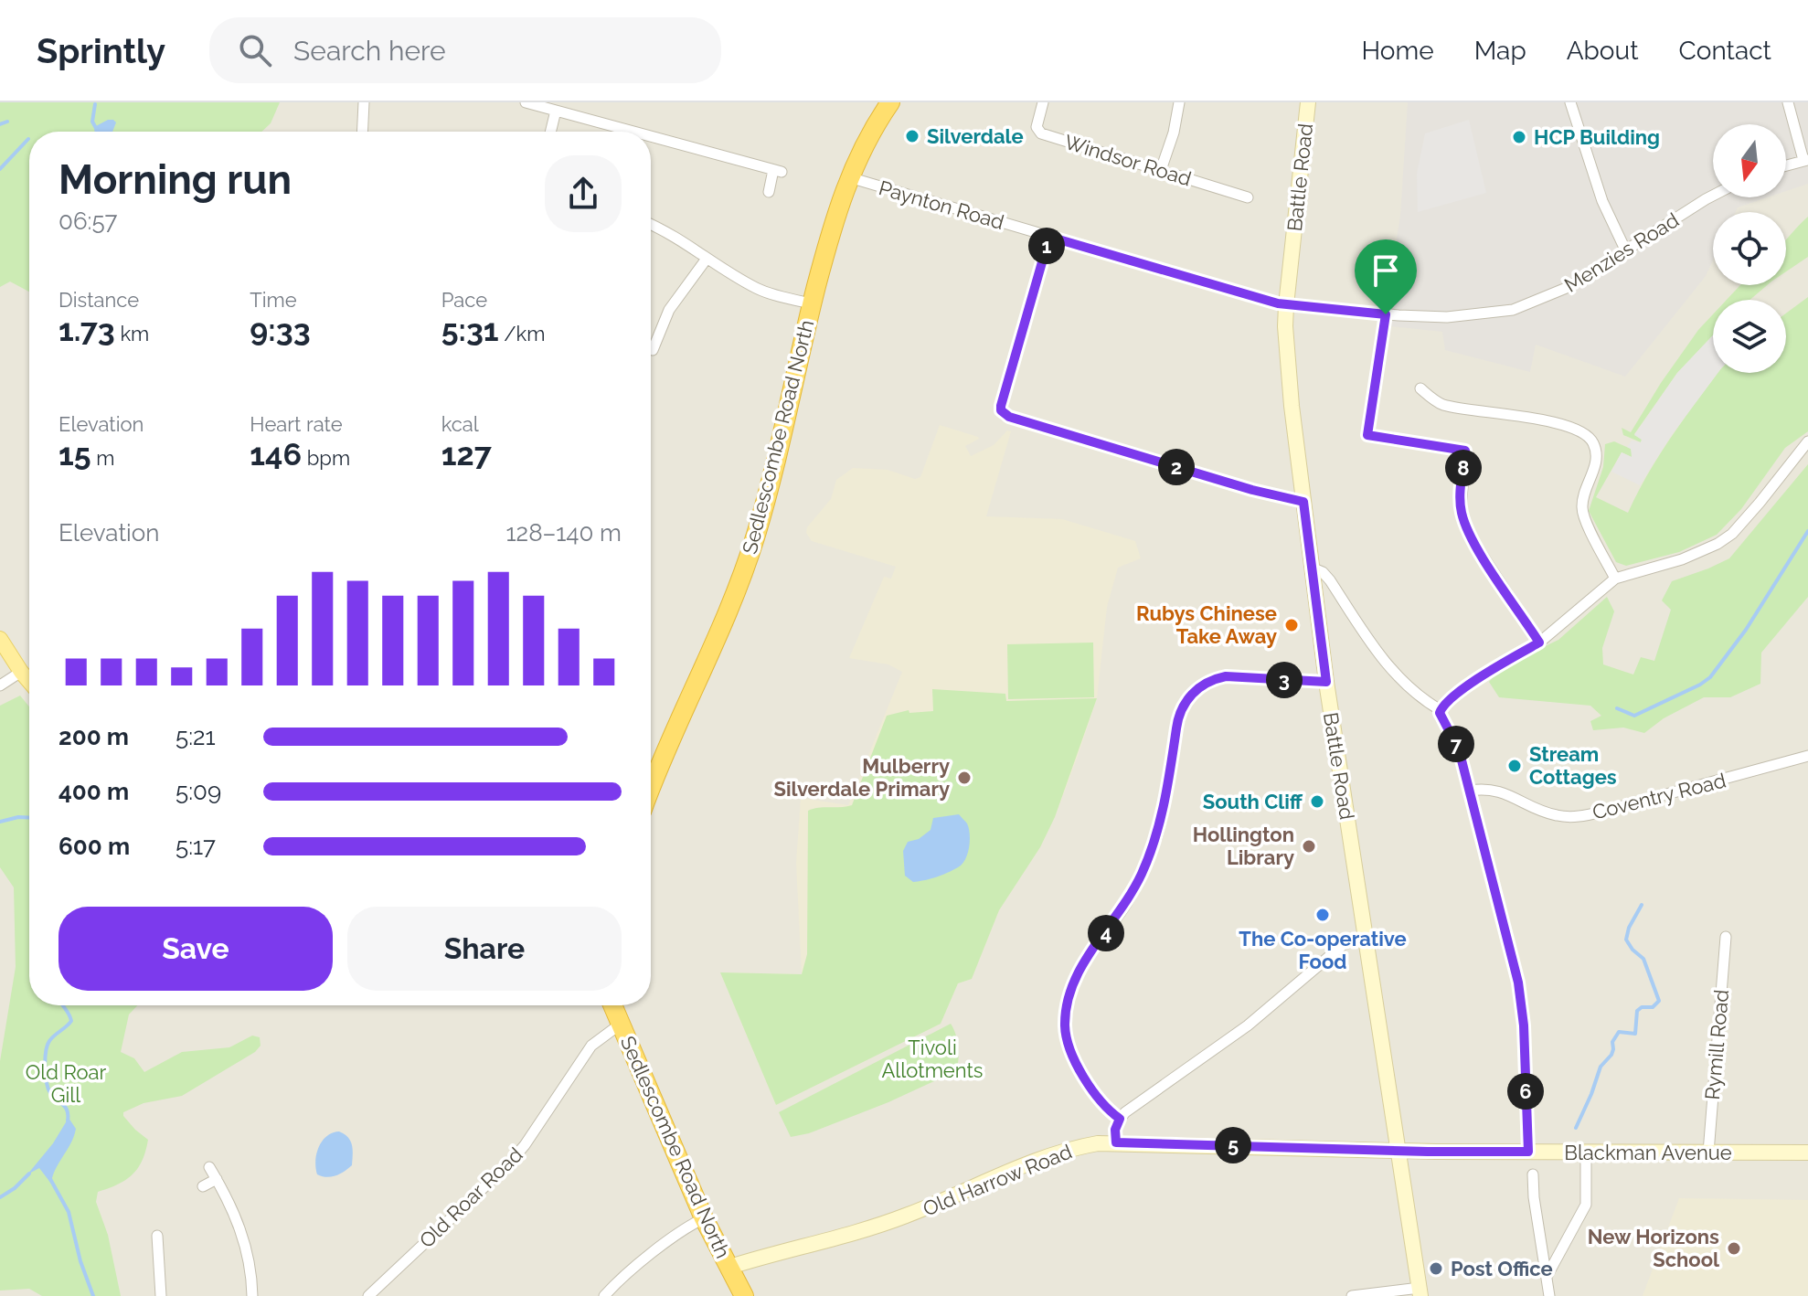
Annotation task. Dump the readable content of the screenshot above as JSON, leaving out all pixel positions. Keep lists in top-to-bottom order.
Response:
{
  "streets": {
    "highway": ["Sedlescombe Road North"],
    "main road": ["Battle Road", "Blackman Avenue", "Old Harrow Road"],
    "street": [
      "Windsor Road",
      "Paynton Road",
      "Menzies Road",
      "Coventry Road",
      "Rymill Road",
      "Old Roar Road"
    ]
  },
  "crossings": [
    ["Battle Road", "Paynton Road"],
    ["Battle Road", "Menzies Road"],
    ["Battle Road", "Blackman Avenue"],
    ["Battle Road", "Old Harrow Road"],
    ["Paynton Road", "Menzies Road"],
    ["Paynton Road", "Sedlescombe Road North"],
    ["Sedlescombe Road North", "Old Harrow Road"],
    ["Sedlescombe Road North", "Old Roar Road"],
    ["Rymill Road", "Blackman Avenue"],
    ["Blackman Avenue", "Old Harrow Road"]
  ],
  "parks": ["Tivoli Allotments", "Old Roar Gill"],
  "places": [
    "Silverdale",
    "HCP Building",
    "Rubys Chinese Take Away",
    "Stream Cottages",
    "Mulberry Silverdale Primary",
    "South Cliff",
    "Hollington Library",
    "The Co-operative Food",
    "New Horizons School",
    "Post Office"
  ],
  "north": "bottom",
  "page": {
    "header": "Sprintly",
    "search": "Search here",
    "nav": [
      "Home",
      "Map",
      "About",
      "Contact"
    ],
    "heading": ["Morning run", "06:57"],
    "pins": [
      "1",
      "2",
      "8",
      "3",
      "7",
      "4",
      "6",
      "5"
    ],
    "stats": [
      ["Distance", "1.73 km"],
      ["Time", "9:33"],
      ["Pace", "5:31 /km"],
      ["Elevation", "15 m"],
      ["Heart rate", "146 bpm"],
      ["kcal", "127"]
    ],
    "chart": ["Elevation", "128–140 m"],
    "list": [
      {
        "name": "200 m",
        "note": "5:21"
      },
      {
        "name": "400 m",
        "note": "5:09"
      },
      {
        "name": "600 m",
        "note": "5:17"
      }
    ],
    "buttons": ["Save", "Share"]
  }
}
